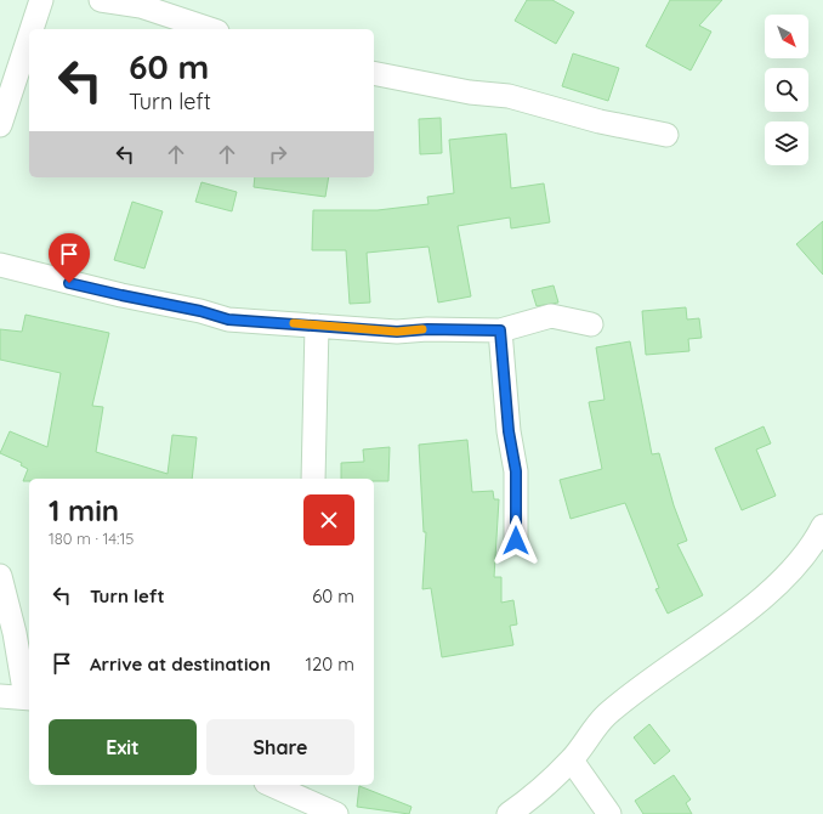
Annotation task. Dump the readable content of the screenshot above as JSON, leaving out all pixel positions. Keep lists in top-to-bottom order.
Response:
{
  "north": "bottom right",
  "page": {
    "turn": ["60 m", "Turn left"],
    "heading": ["1 min", "180 m · 14:15"],
    "list": [
      {
        "name": "Turn left",
        "value": "60 m"
      },
      {
        "name": "Arrive at destination",
        "value": "120 m"
      }
    ],
    "buttons": ["Exit", "Share"]
  }
}
